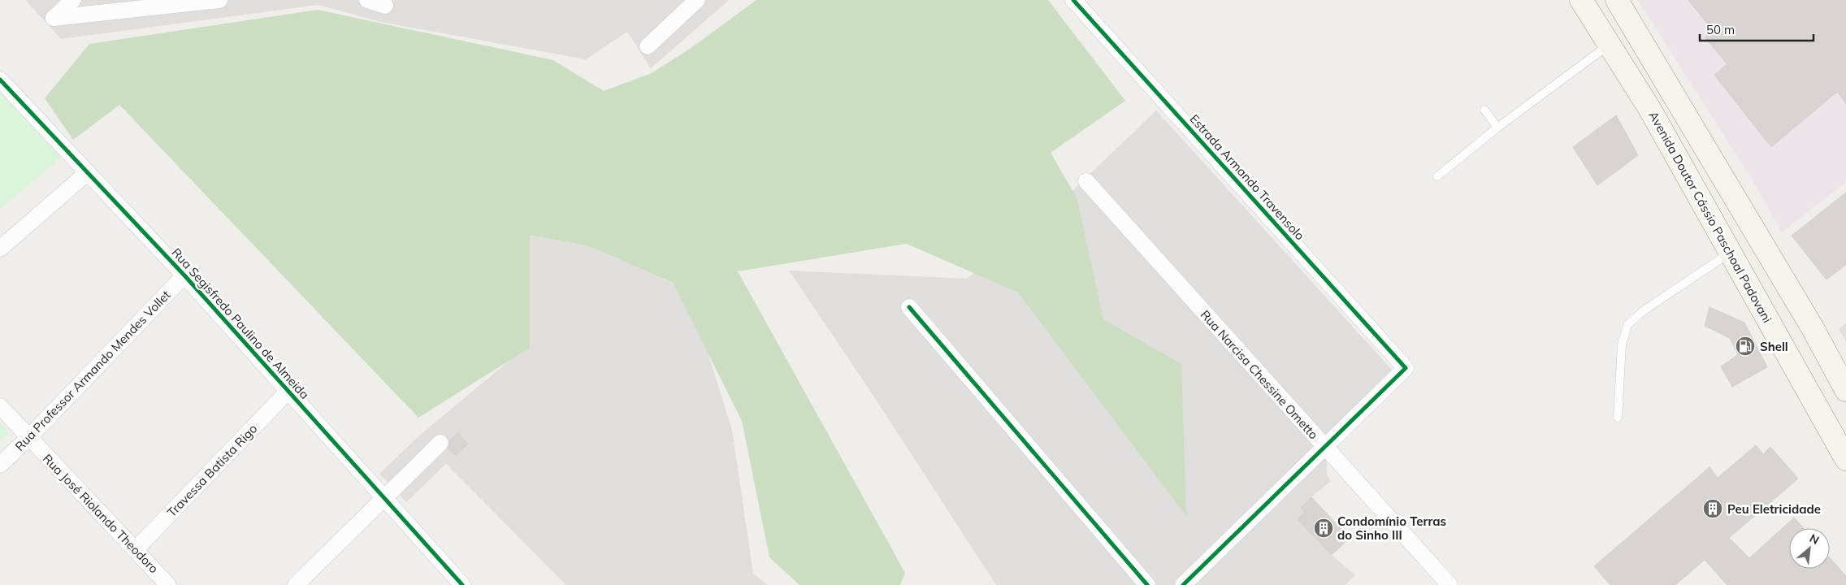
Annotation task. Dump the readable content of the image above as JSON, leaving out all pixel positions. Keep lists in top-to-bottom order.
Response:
{
  "streets": {
    "main road": ["Avenida Doutor Cássio Paschoal Padovani"],
    "street": [
      "Estrada Armando Travensolo",
      "Rua Segisfredo Paulino de Almeida",
      "Rua Professor Armando Mendes Vollet",
      "Rua Narcisa Chessine Ometto",
      "Travessa Batista Rigo",
      "Rua José Riolando Theodoro"
    ]
  },
  "crossings": [
    ["Estrada Armando Travensolo", "Rua Narcisa Chessine Ometto"],
    ["Rua Segisfredo Paulino de Almeida", "Rua Professor Armando Mendes Vollet"],
    ["Rua Segisfredo Paulino de Almeida", "Travessa Batista Rigo"],
    ["Rua Professor Armando Mendes Vollet", "Rua José Riolando Theodoro"],
    ["Travessa Batista Rigo", "Rua José Riolando Theodoro"]
  ],
  "places": {
    "fuel station": ["Shell"],
    "building": ["Peu Eletricidade", "Condomínio Terras do Sinho III"]
  },
  "scale_bar": "50 m",
  "north": "top right"
}
